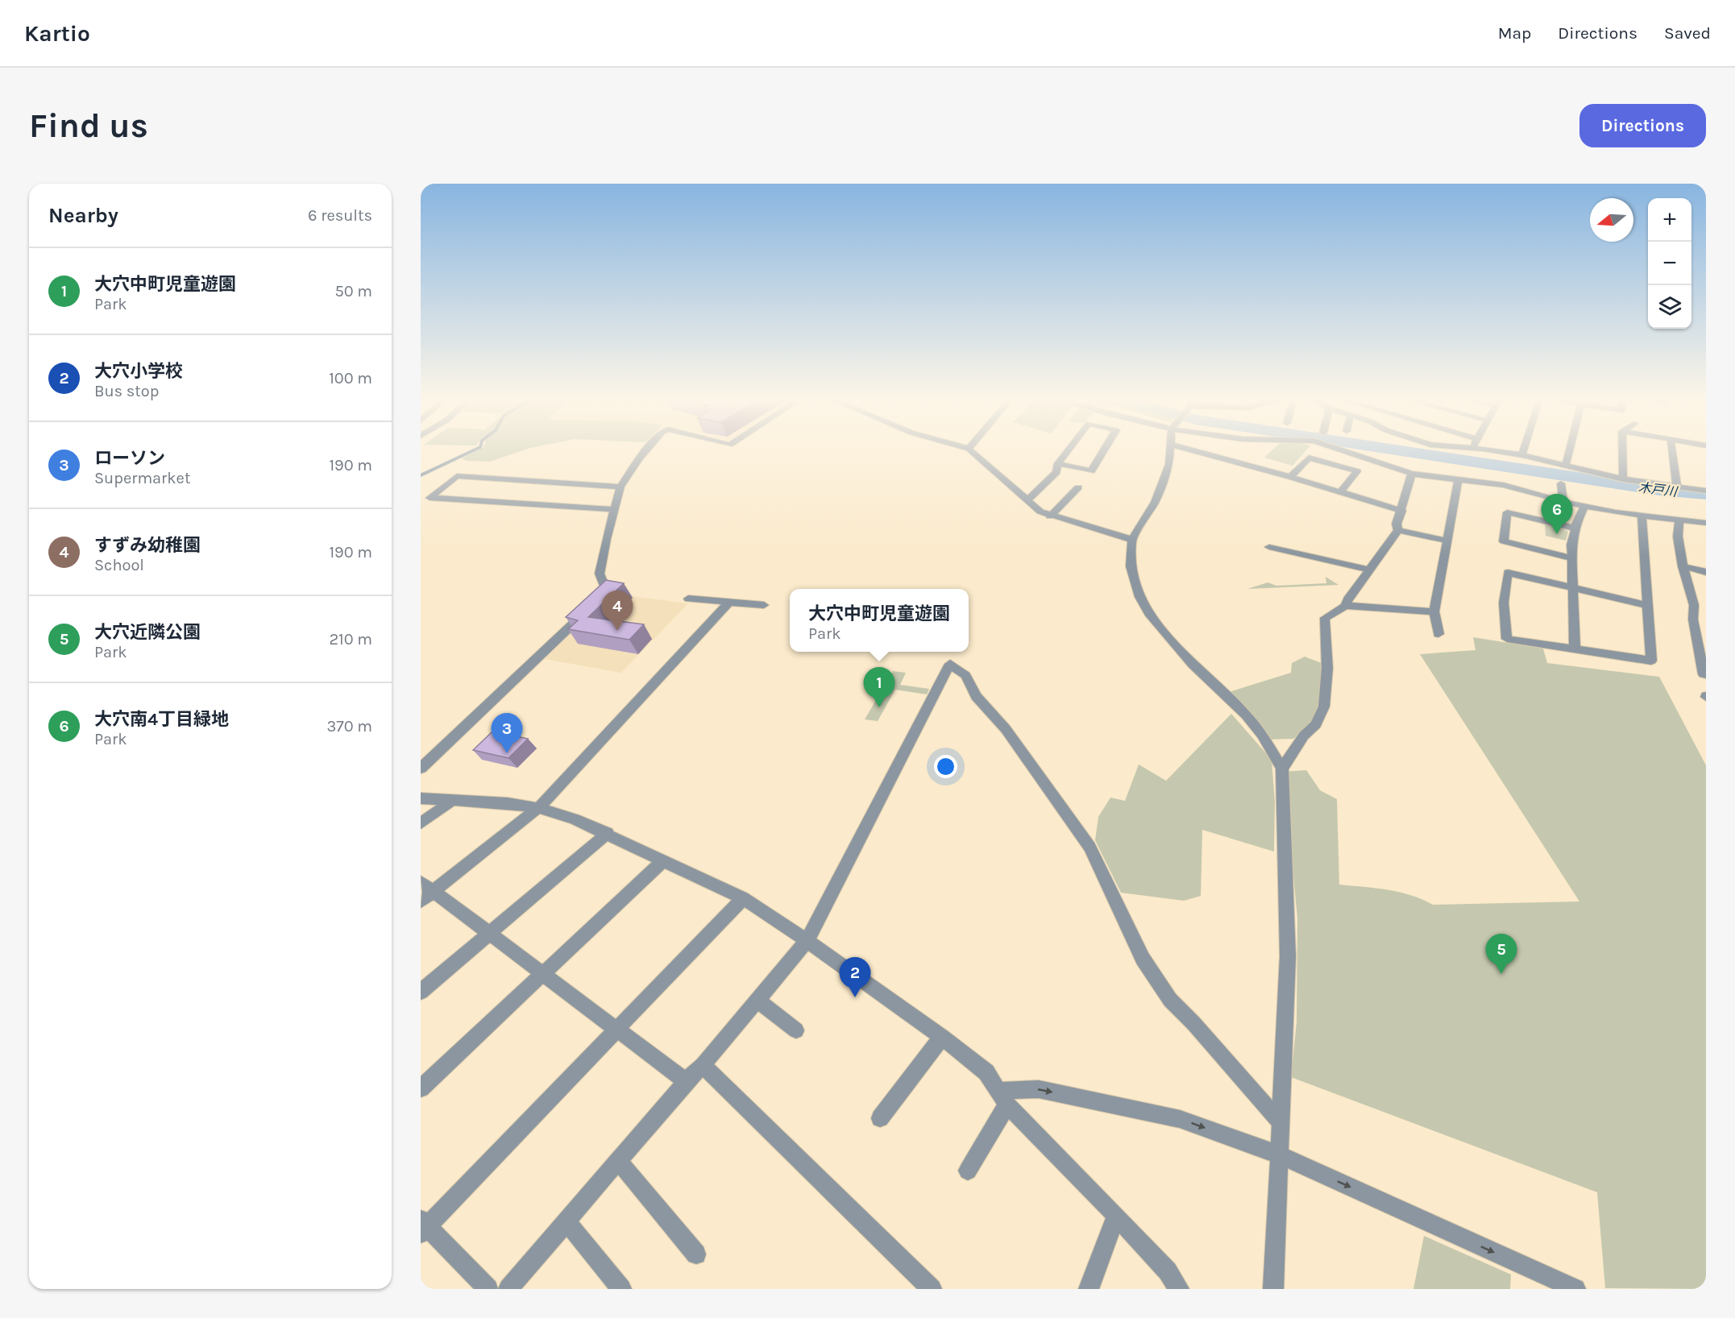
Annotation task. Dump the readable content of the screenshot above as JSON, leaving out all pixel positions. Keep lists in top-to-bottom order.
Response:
{
  "water": ["木戸川"],
  "north": "left",
  "page": {
    "header": "Kartio",
    "nav": ["Map", "Directions", "Saved"],
    "buttons": "Directions",
    "title": "Find us",
    "heading": ["Nearby", "6 results"],
    "map_buttons": ["+", "−"],
    "list": [
      {
        "mark": "1",
        "name": "大穴中町児童遊園",
        "note": "Park",
        "value": "50 m"
      },
      {
        "mark": "2",
        "name": "大穴小学校",
        "note": "Bus stop",
        "value": "100 m"
      },
      {
        "mark": "3",
        "name": "ローソン",
        "note": "Supermarket",
        "value": "190 m"
      },
      {
        "mark": "4",
        "name": "すずみ幼稚園",
        "note": "School",
        "value": "190 m"
      },
      {
        "mark": "5",
        "name": "大穴近隣公園",
        "note": "Park",
        "value": "210 m"
      },
      {
        "mark": "6",
        "name": "大穴南4丁目緑地",
        "note": "Park",
        "value": "370 m"
      }
    ],
    "pins": [
      "6",
      "4",
      "1",
      "3",
      "5",
      "2"
    ],
    "popup": ["大穴中町児童遊園", "Park"]
  }
}
